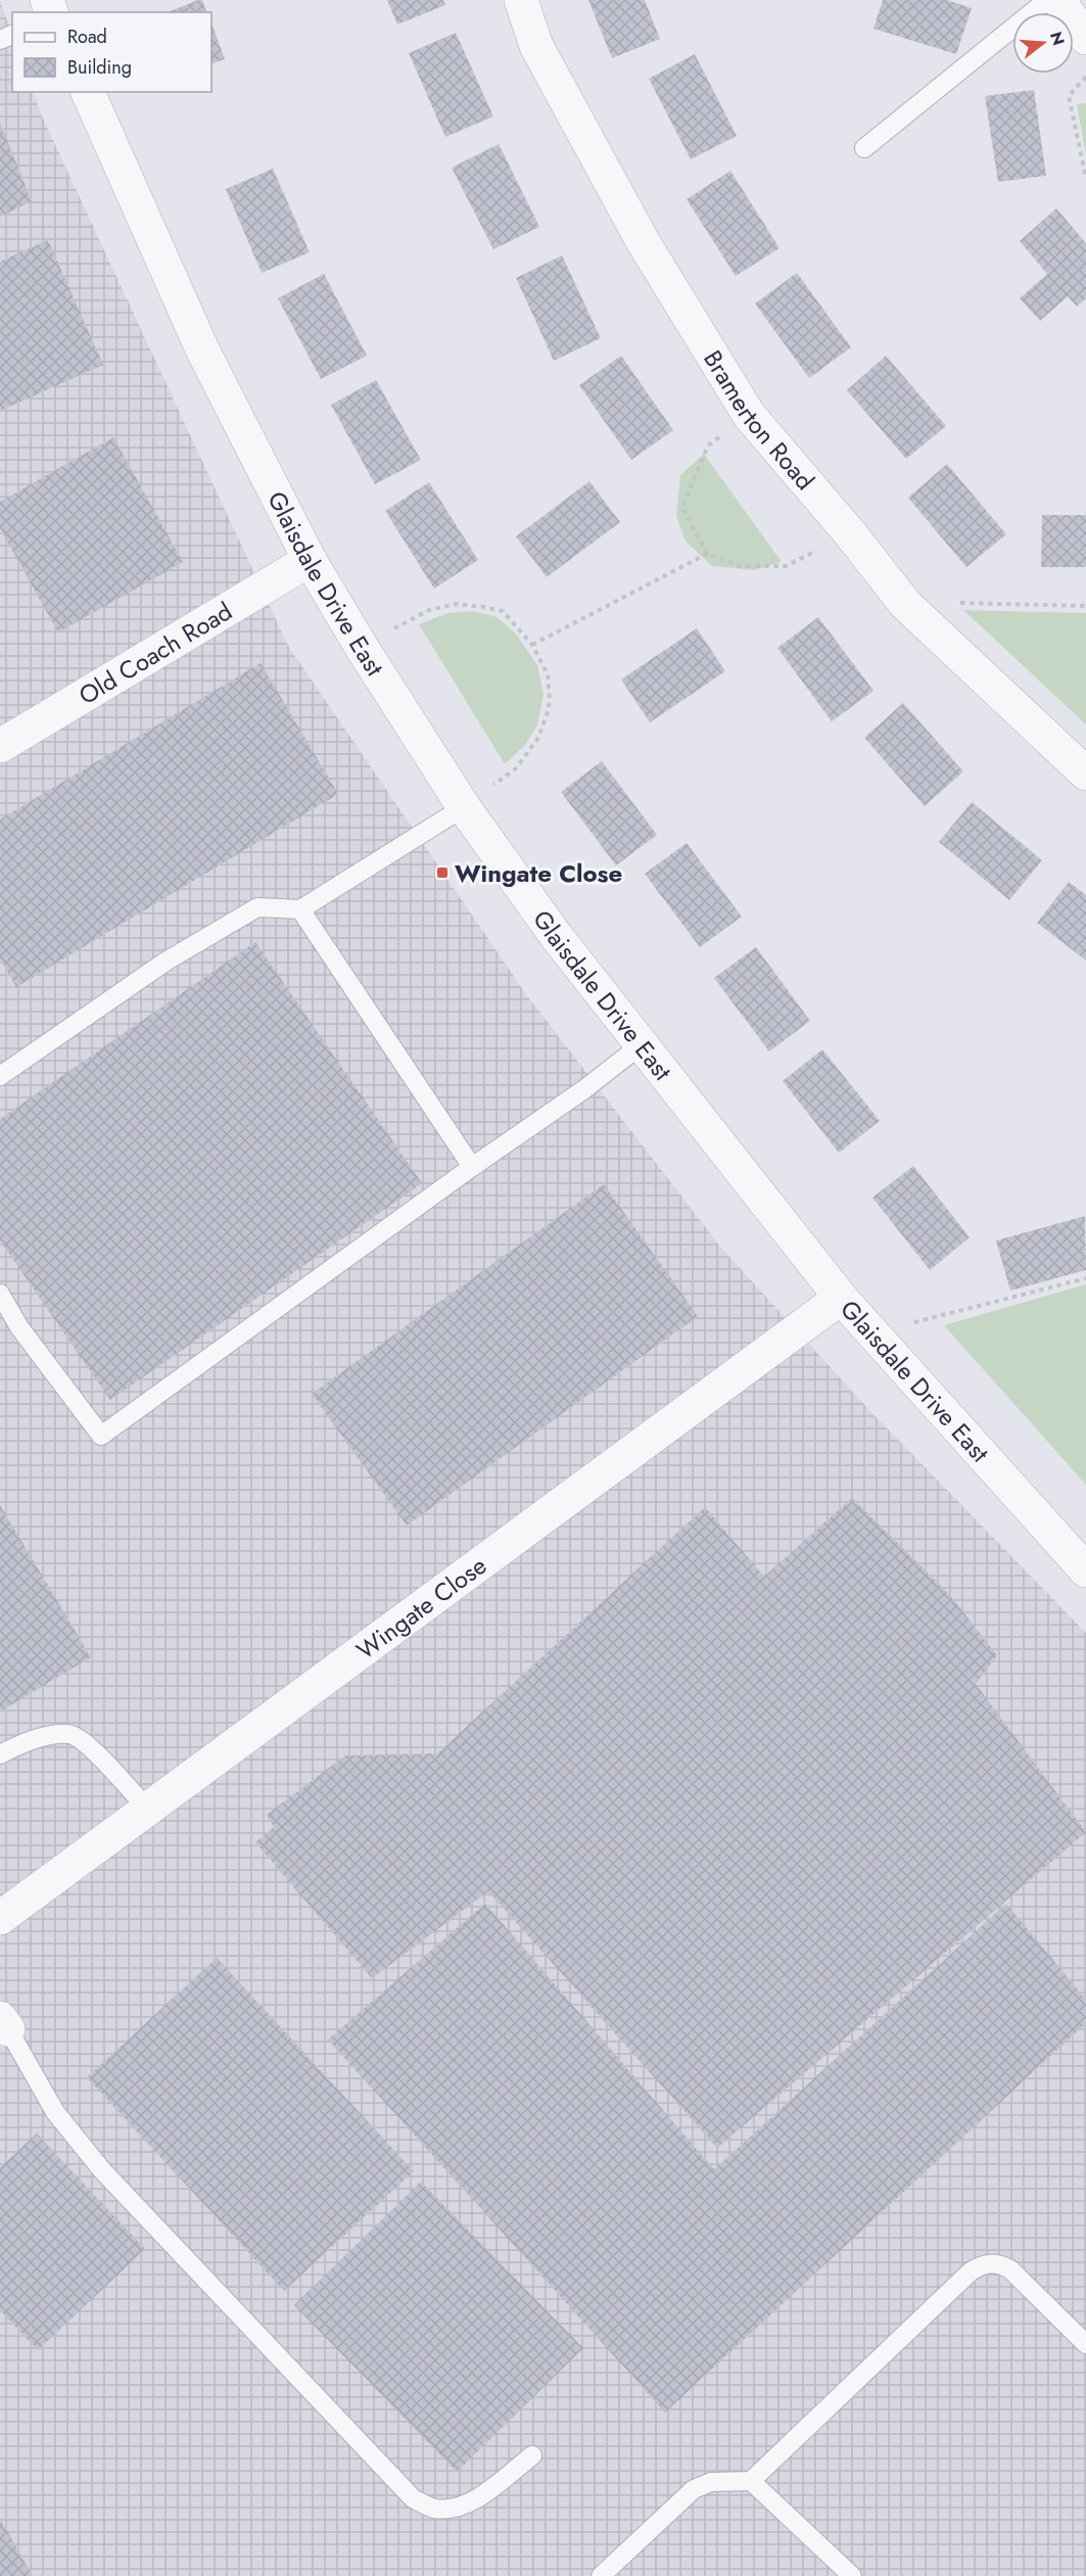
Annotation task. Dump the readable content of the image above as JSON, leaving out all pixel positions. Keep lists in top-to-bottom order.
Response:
{
  "streets": {
    "street": [
      "Bramerton Road",
      "Glaisdale Drive East",
      "Old Coach Road",
      "Wingate Close"
    ]
  },
  "crossings": [
    ["Glaisdale Drive East", "Old Coach Road"],
    ["Glaisdale Drive East", "Wingate Close"]
  ],
  "places": {
    "transit": ["Wingate Close"]
  },
  "legend": ["Road", "Building"],
  "north": "right"
}
